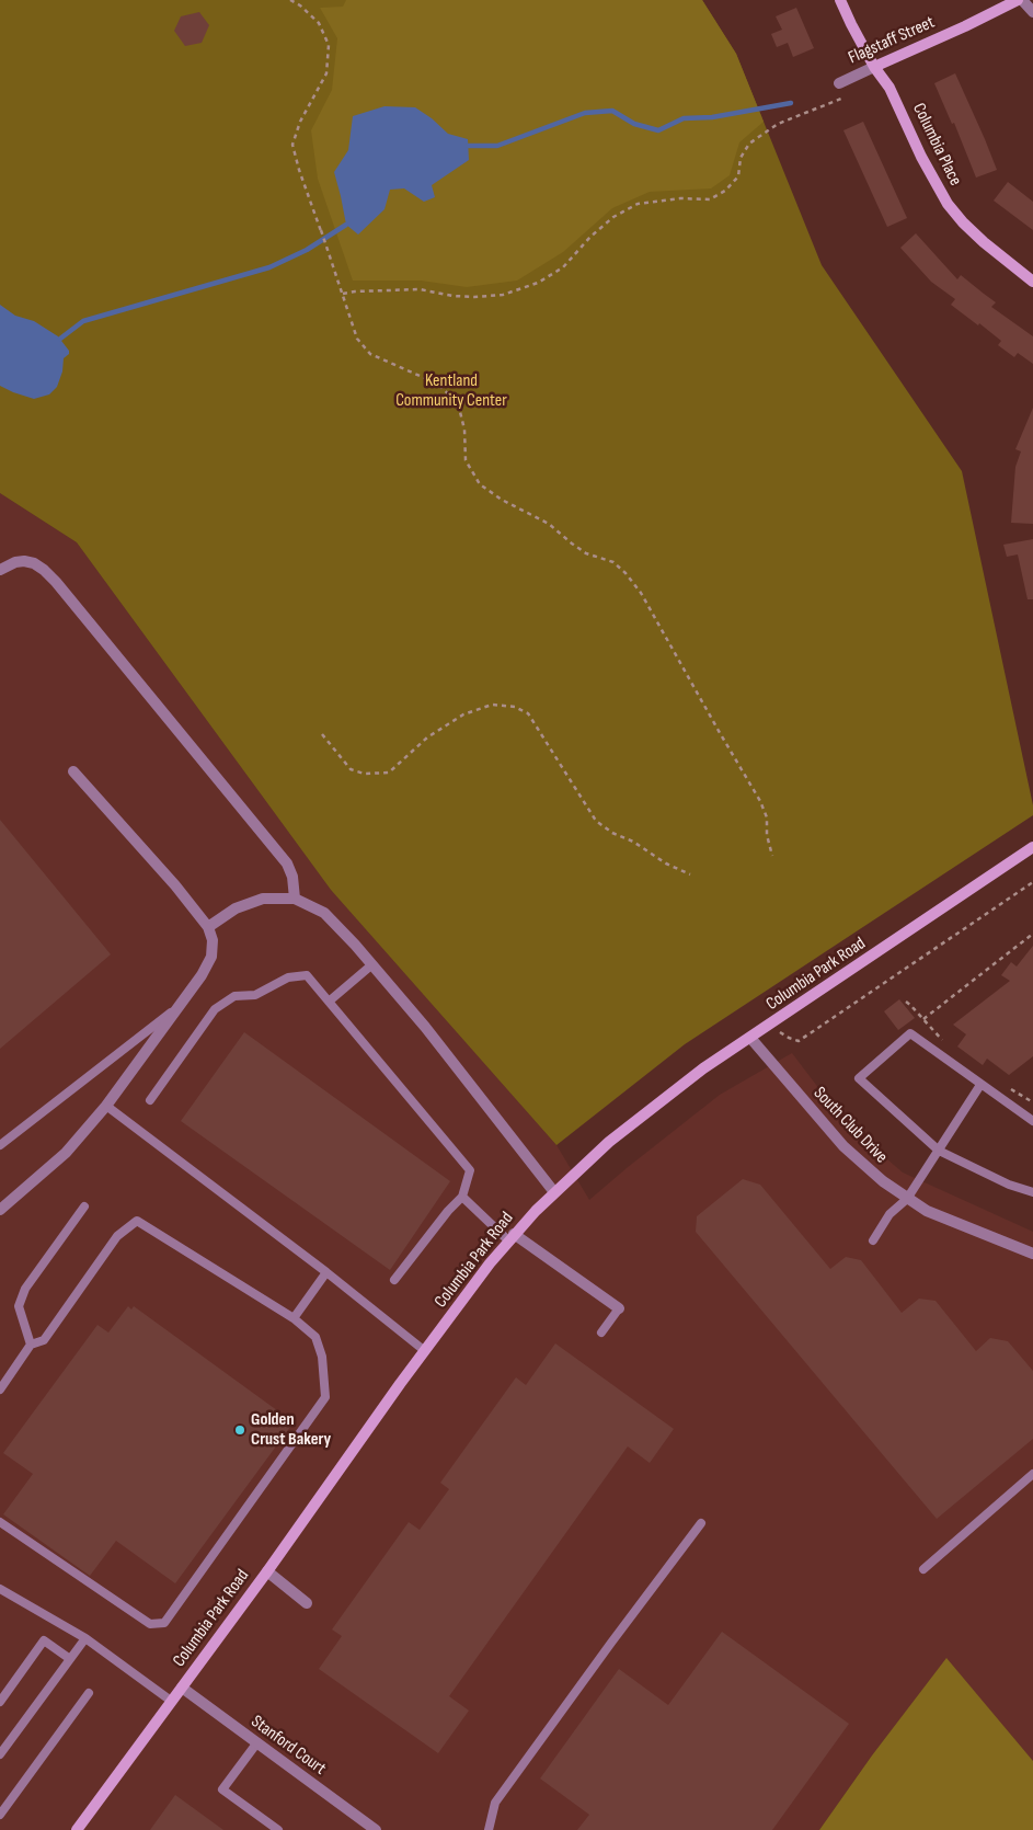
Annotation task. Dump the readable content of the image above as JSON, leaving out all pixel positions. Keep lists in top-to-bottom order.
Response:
{
  "streets": {
    "street": [
      "Flagstaff Street",
      "Columbia Place",
      "Columbia Park Road",
      "South Club Drive",
      "Stanford Court"
    ]
  },
  "crossings": [
    ["Flagstaff Street", "Columbia Place"],
    ["Columbia Park Road", "South Club Drive"],
    ["Columbia Park Road", "Stanford Court"]
  ],
  "parks": ["Kentland Community Center"],
  "places": ["Golden Crust Bakery"]
}
